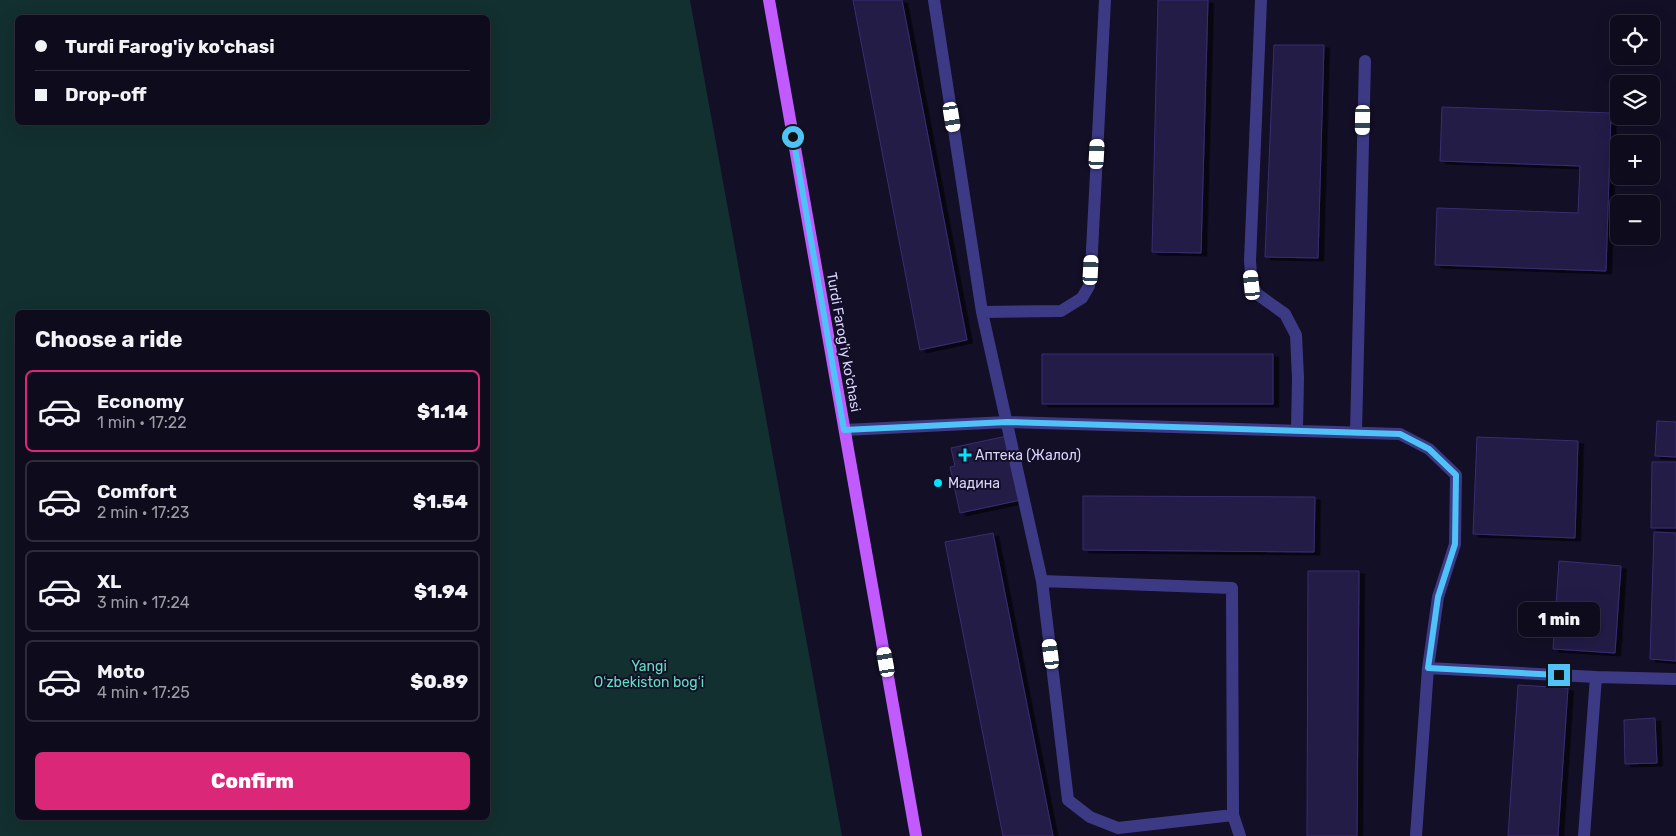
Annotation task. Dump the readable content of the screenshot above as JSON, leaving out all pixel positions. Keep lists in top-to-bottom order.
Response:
{
  "streets": {
    "main road": ["Turdi Farog'iy ko'chasi"]
  },
  "parks": ["Yangi Oʻzbekiston bogʻi"],
  "places": {
    "health": ["Аптека (Жалол)"],
    "other": ["Мадина"]
  },
  "page": {
    "map_buttons": ["+", "−"],
    "banner": ["Turdi Farog'iy ko'chasi", "Drop-off"],
    "heading": "Choose a ride",
    "list": [
      {
        "name": "Economy",
        "note": "1 min · 17:22",
        "value": "$1.14"
      },
      {
        "name": "Comfort",
        "note": "2 min · 17:23",
        "value": "$1.54"
      },
      {
        "name": "XL",
        "note": "3 min · 17:24",
        "value": "$1.94"
      },
      {
        "name": "Moto",
        "note": "4 min · 17:25",
        "value": "$0.89"
      }
    ],
    "bubble": "1 min",
    "buttons": "Confirm"
  }
}
